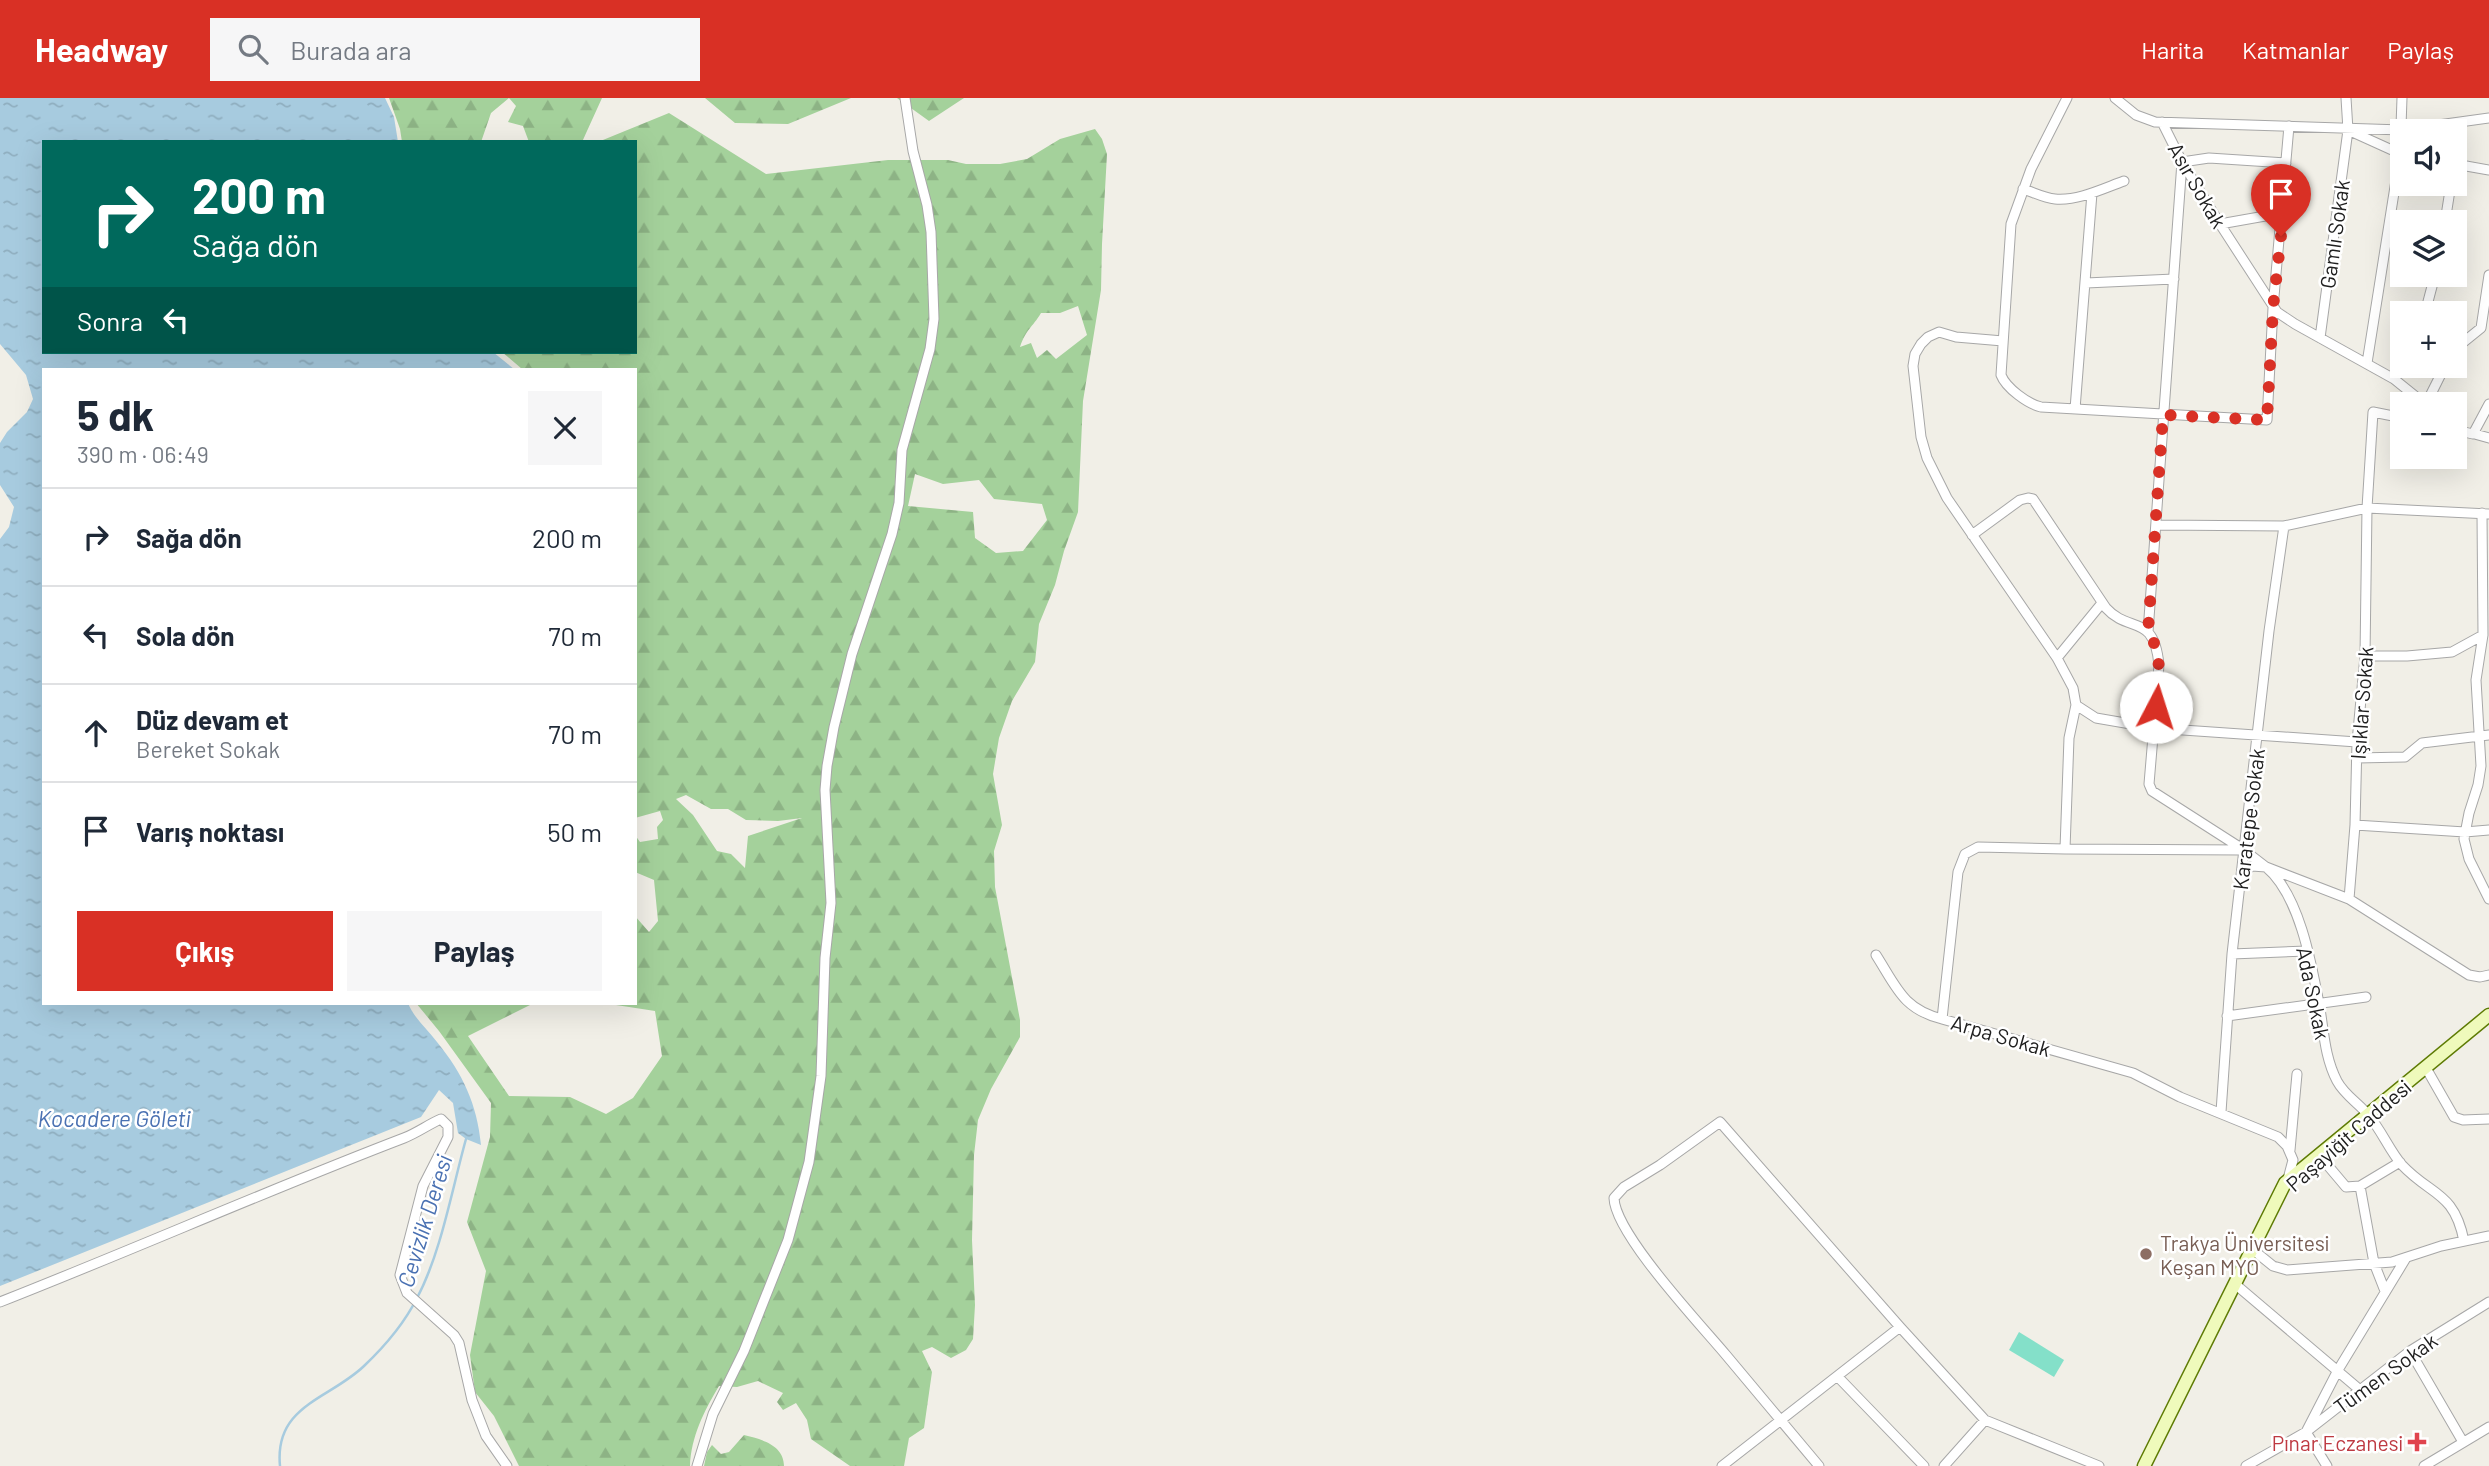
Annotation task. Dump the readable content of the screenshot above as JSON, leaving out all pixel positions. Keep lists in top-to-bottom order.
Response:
{
  "streets": {
    "main road": ["Paşayiğit Caddesi"],
    "street": [
      "Asır Sokak",
      "Gamlı Sokak",
      "Işıklar Sokak",
      "Karatepe Sokak",
      "Ada Sokak",
      "Arpa Sokak",
      "Tümen Sokak"
    ]
  },
  "crossings": [
    ["Asır Sokak", "Gamlı Sokak"],
    ["Karatepe Sokak", "Arpa Sokak"],
    ["Ada Sokak", "Paşayiğit Caddesi"]
  ],
  "water": ["Kocadere Göleti", "Cevizlik Deresi"],
  "places": {
    "other": ["Trakya Üniversitesi Keşan MYO"],
    "health": ["Pınar Eczanesi"]
  },
  "page": {
    "header": "Headway",
    "search": "Burada ara",
    "nav": ["Harita", "Katmanlar", "Paylaş"],
    "map_buttons": ["+", "−"],
    "turn": ["200 m", "Sağa dön"],
    "then": "Sonra",
    "heading": ["5 dk", "390 m · 06:49"],
    "list": [
      {
        "name": "Sağa dön",
        "value": "200 m"
      },
      {
        "name": "Sola dön",
        "value": "70 m"
      },
      {
        "name": "Düz devam et",
        "note": "Bereket Sokak",
        "value": "70 m"
      },
      {
        "name": "Varış noktası",
        "value": "50 m"
      }
    ],
    "buttons": ["Çıkış", "Paylaş"]
  }
}
